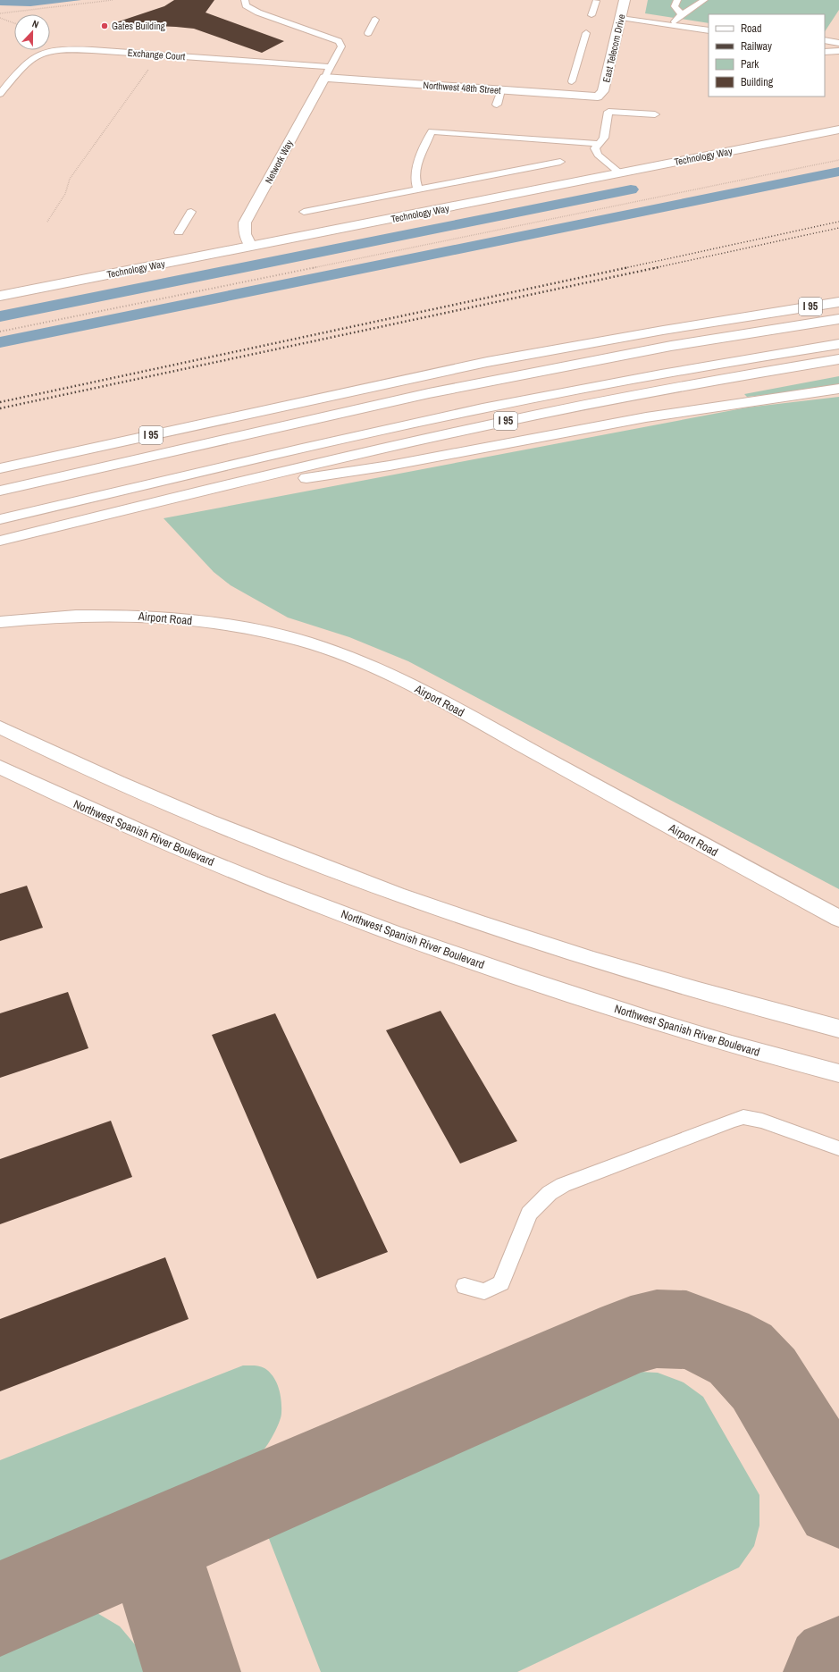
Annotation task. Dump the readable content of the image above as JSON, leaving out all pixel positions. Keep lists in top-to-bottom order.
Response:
{
  "streets": {
    "main road": [
      "East Telecom Drive",
      "Northwest 48th Street",
      "Technology Way",
      "Network Way",
      "I 95",
      "Airport Road",
      "Northwest Spanish River Boulevard"
    ],
    "lane": ["Exchange Court"]
  },
  "crossings": [
    ["East Telecom Drive", "Northwest 48th Street"],
    ["Northwest 48th Street", "Network Way"],
    ["Technology Way", "Network Way"]
  ],
  "places": ["Gates Building"],
  "legend": [
    "Road",
    "Railway",
    "Park",
    "Building"
  ],
  "north": "top"
}
